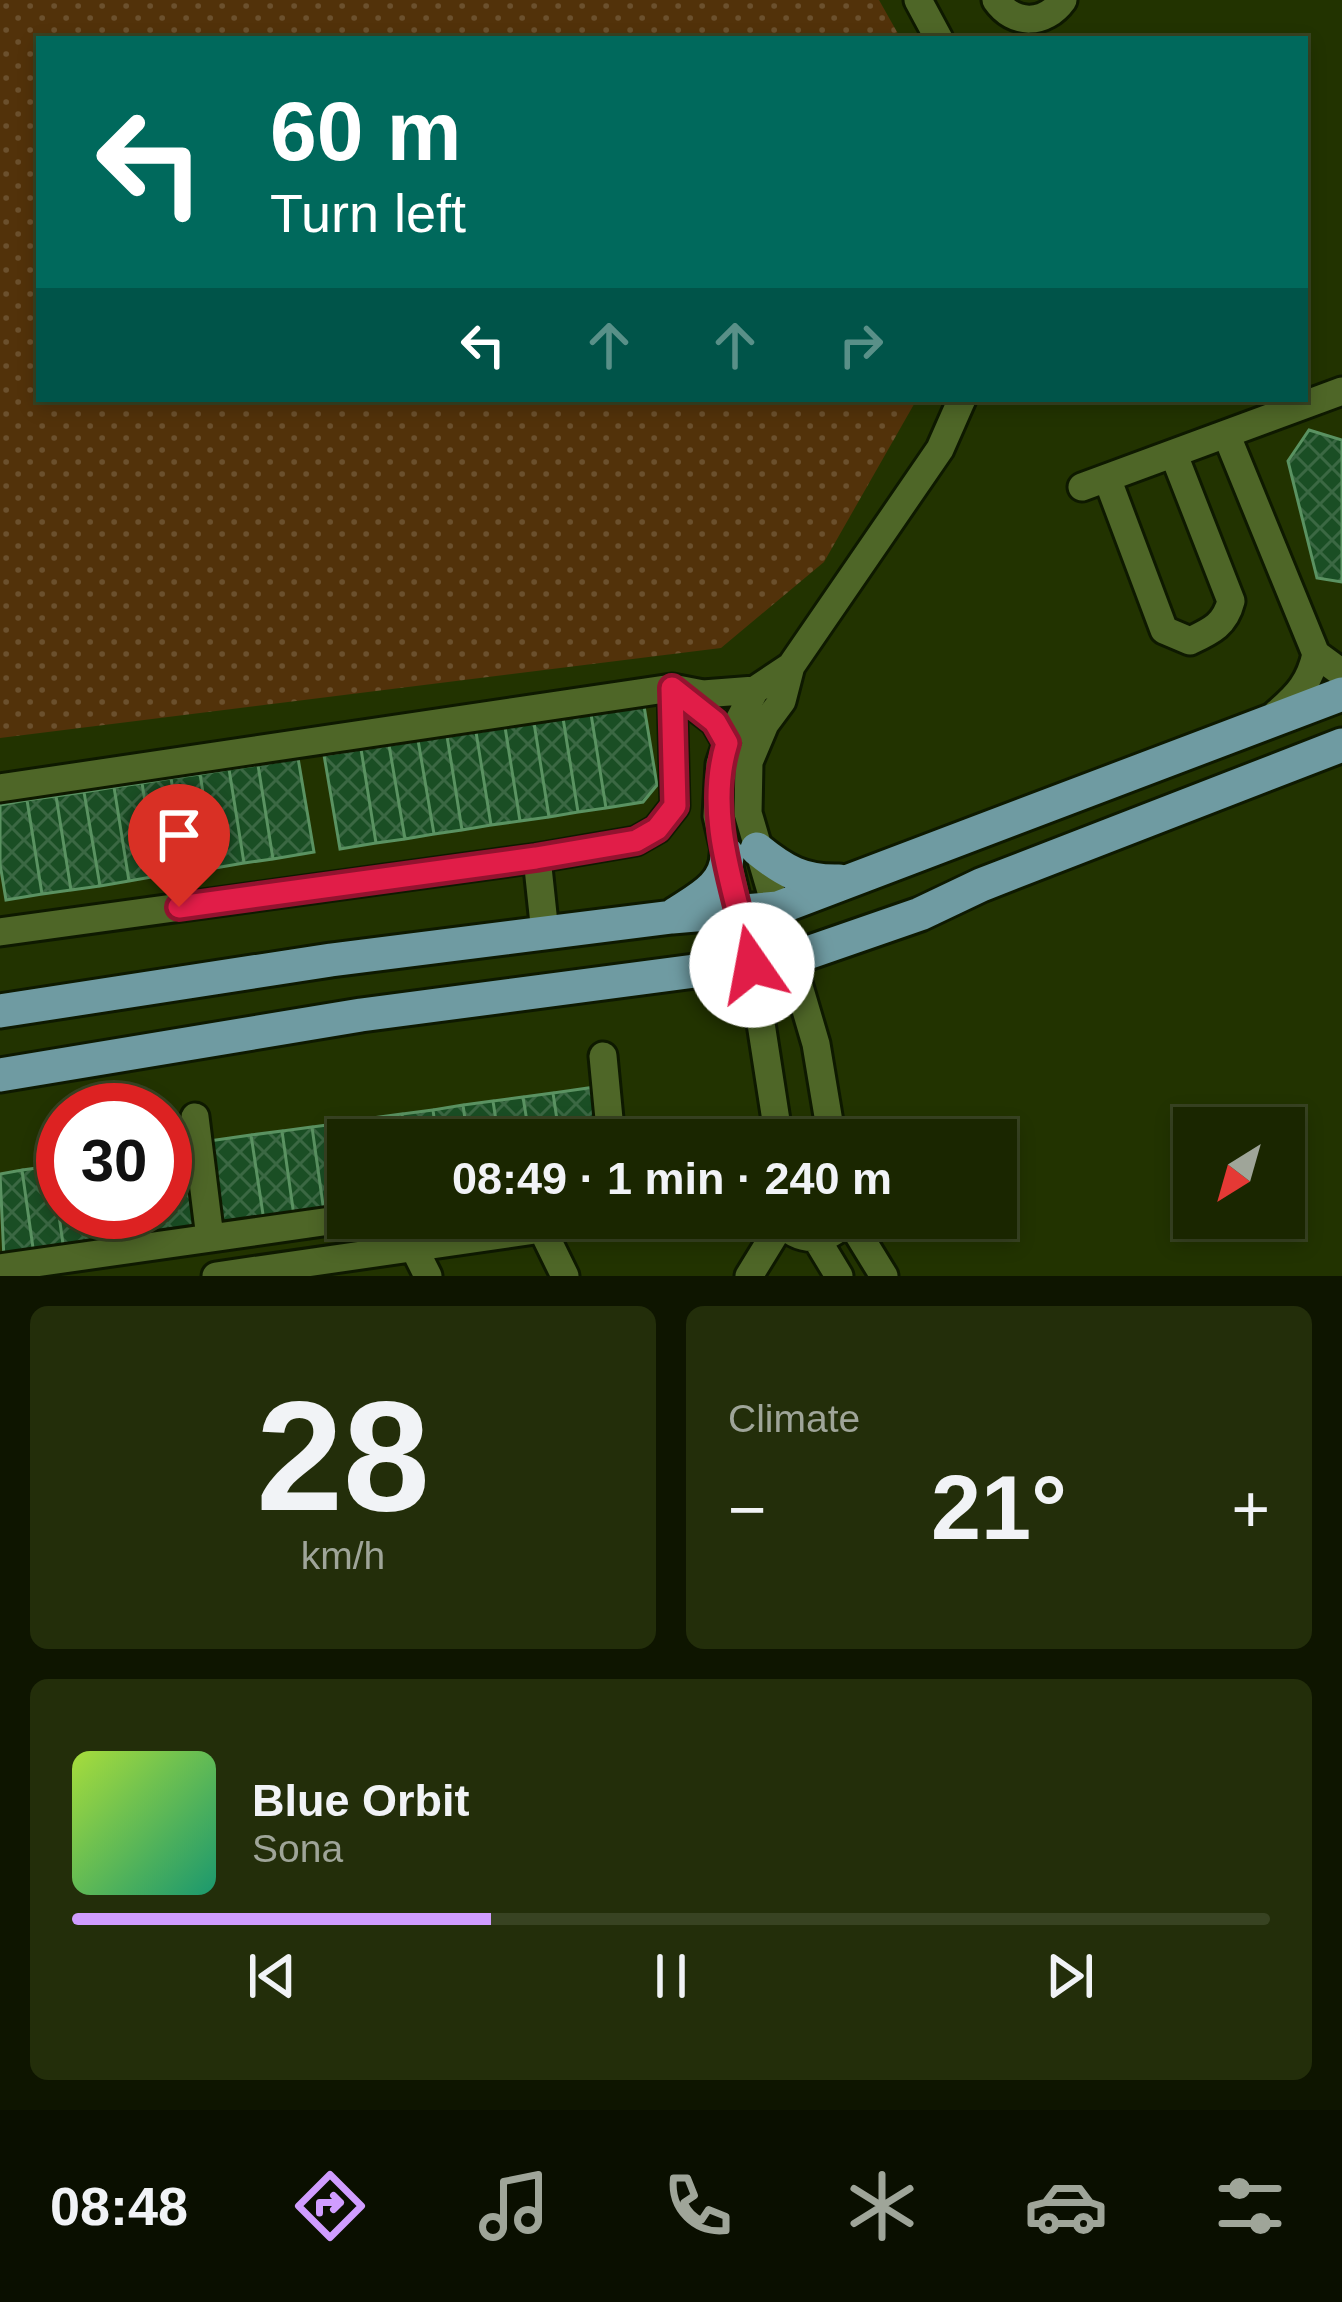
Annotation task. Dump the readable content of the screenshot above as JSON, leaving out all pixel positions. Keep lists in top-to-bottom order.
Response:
{
  "north": "bottom left",
  "page": {
    "turn": ["60 m", "Turn left"],
    "limit": "30",
    "trip": "08:49 · 1 min · 240 m",
    "tile": [
      ["28", "km/h"],
      "Climate"
    ],
    "heat": ["−", "21°", "+"],
    "song": ["Blue Orbit", "Sona"],
    "tabs": "08:48"
  }
}
